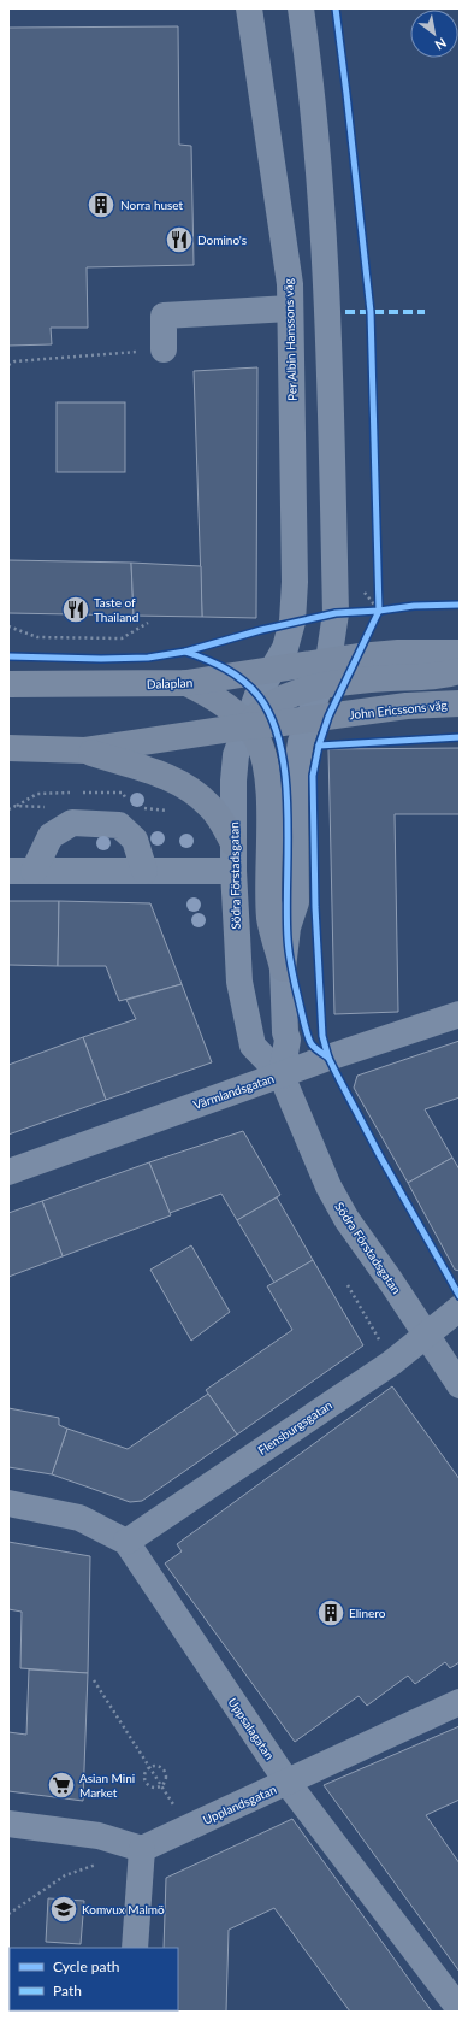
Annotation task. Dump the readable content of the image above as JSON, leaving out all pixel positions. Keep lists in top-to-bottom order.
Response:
{
  "streets": {
    "main road": ["Dalaplan", "John Ericssons väg"],
    "street": [
      "Per Albin Hanssons väg",
      "Södra Förstadsgatan",
      "Värmlandsgatan",
      "Flensburgsgatan",
      "Uppsalagatan",
      "Upplandsgatan"
    ]
  },
  "crossings": [
    ["Per Albin Hanssons väg", "Dalaplan"],
    ["Per Albin Hanssons väg", "Södra Förstadsgatan"],
    ["Dalaplan", "Södra Förstadsgatan"],
    ["Södra Förstadsgatan", "Värmlandsgatan"],
    ["Södra Förstadsgatan", "Flensburgsgatan"],
    ["Flensburgsgatan", "Uppsalagatan"],
    ["Uppsalagatan", "Upplandsgatan"]
  ],
  "places": {
    "building": ["Norra huset", "Elinero"],
    "restaurant": ["Domino's", "Taste of Thailand"],
    "supermarket": ["Asian Mini Market"],
    "school or university": ["Komvux Malmö"]
  },
  "legend": ["Cycle path", "Path"],
  "north": "bottom right"
}
